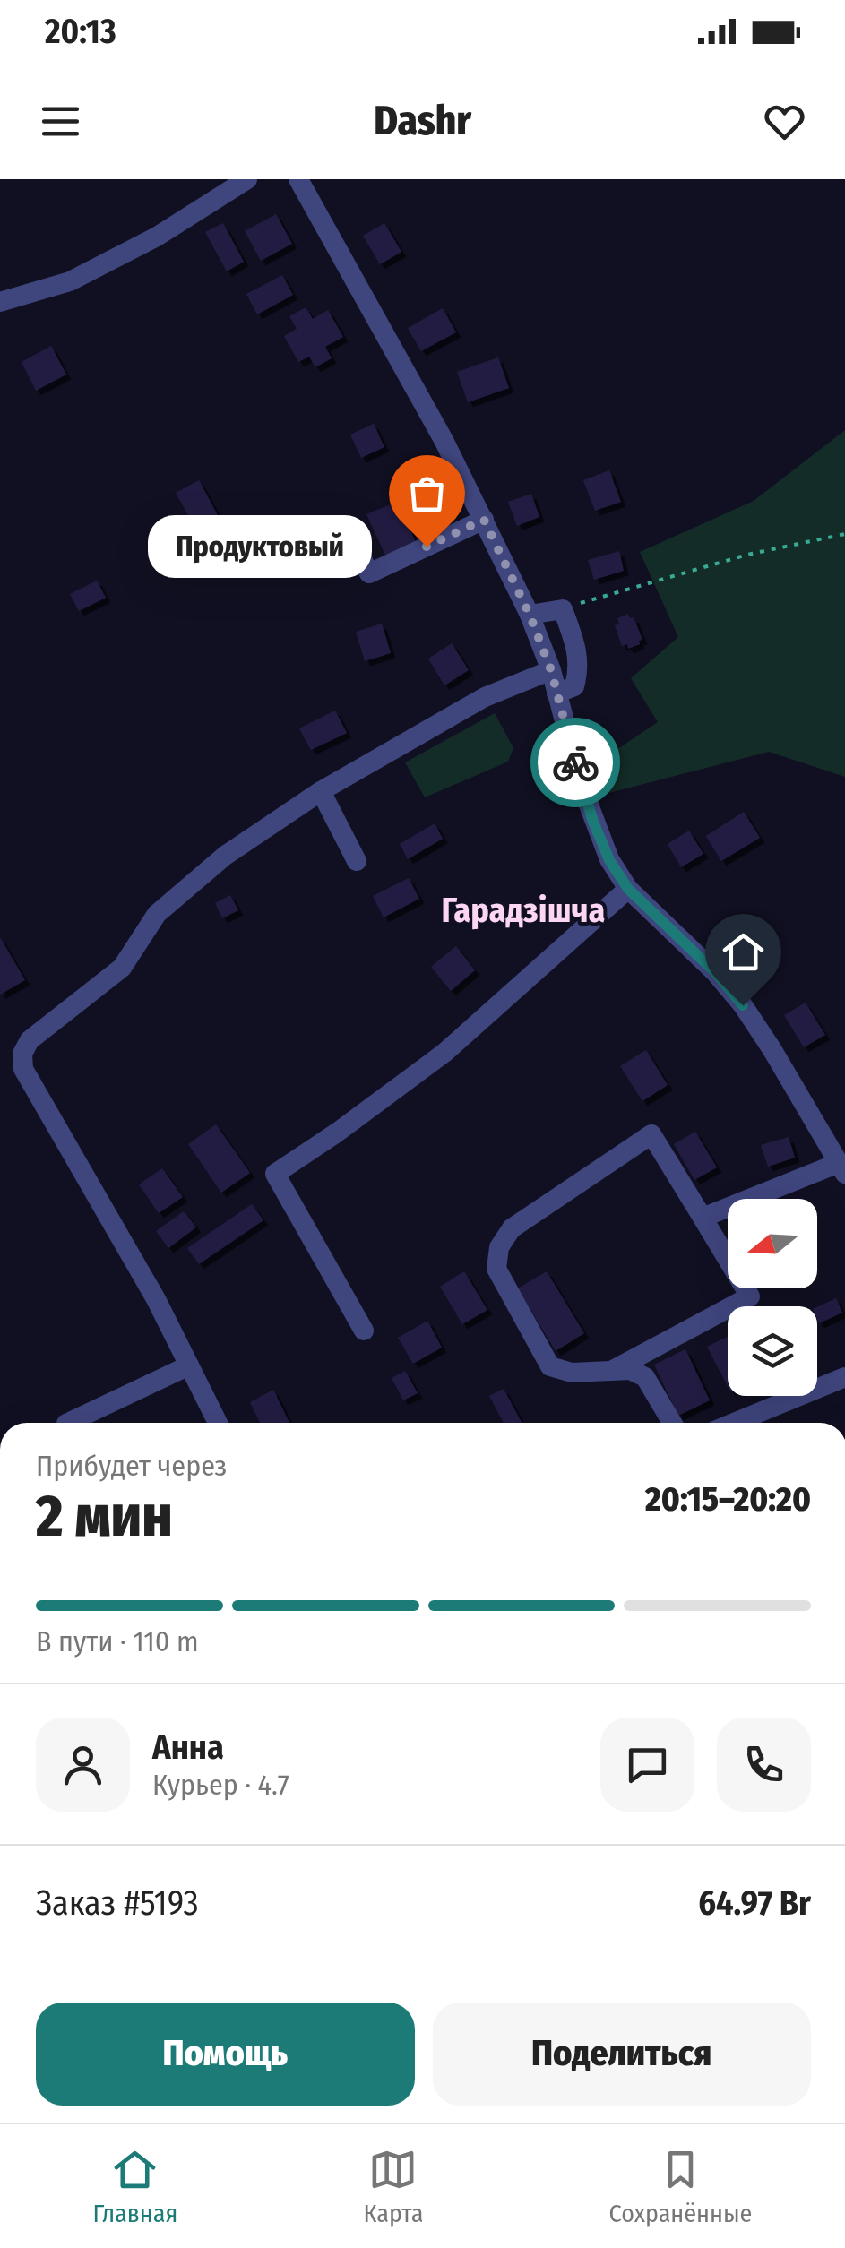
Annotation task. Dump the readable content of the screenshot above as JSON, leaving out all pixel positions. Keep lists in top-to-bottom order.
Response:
{
  "districts": ["Гарадзішча"],
  "places": ["Продуктовый"],
  "north": "left",
  "page": {
    "status": "20:13",
    "header": "Dashr",
    "bubble": "Продуктовый",
    "heading": ["2 мин", "Прибудет через", "20:15–20:20"],
    "panel": [
      "Анна",
      "Курьер · 4.7",
      "Заказ #5193",
      "64.97 Br"
    ],
    "bar": "В пути · 110 m",
    "buttons": ["Помощь", "Поделиться"],
    "tabs": ["Главная", "Карта", "Сохранённые"]
  }
}
